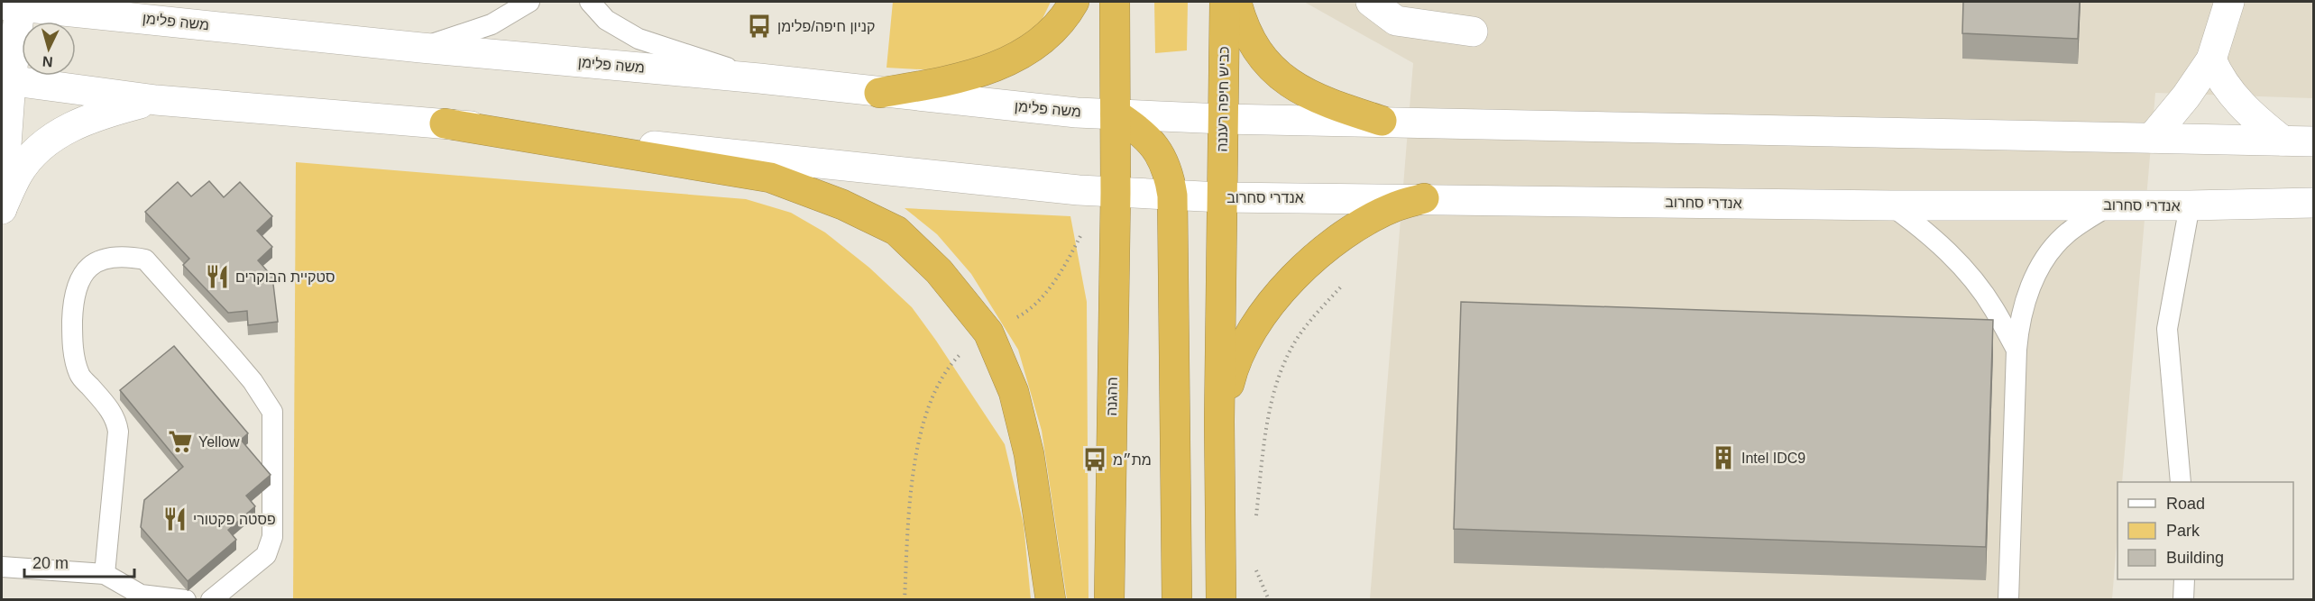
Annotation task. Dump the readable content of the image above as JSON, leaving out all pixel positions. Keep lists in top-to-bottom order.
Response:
{
  "streets": {
    "highway": ["כביש חיפה רעננה", "ההגנה"],
    "street": ["משה פלימן", "אנדרי סחרוב"]
  },
  "crossings": [
    ["משה פלימן", "כביש חיפה רעננה"],
    ["כביש חיפה רעננה", "אנדרי סחרוב"],
    ["אנדרי סחרוב", "ההגנה"]
  ],
  "places": {
    "bus stop": ["קניון חיפה/פלימן", "מת״מ"],
    "restaurant": ["סטקיית הבוקרים", "פסטה פקטורי"],
    "supermarket": ["Yellow"],
    "building": ["Intel IDC9"]
  },
  "legend": ["Road", "Park", "Building"],
  "scale_bar": "20 m",
  "north": "bottom"
}
